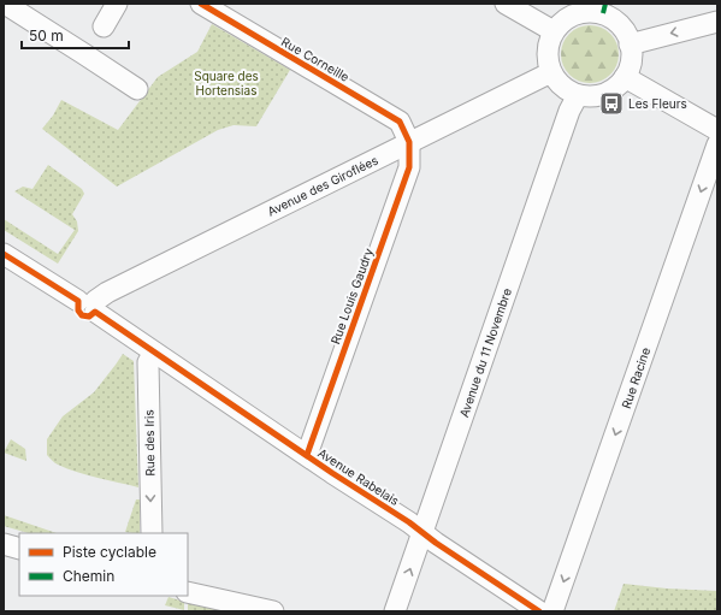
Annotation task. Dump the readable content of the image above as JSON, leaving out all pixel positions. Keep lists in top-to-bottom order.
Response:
{
  "streets": {
    "street": [
      "Rue Corneille",
      "Avenue des Giroflées",
      "Rue Louis Gaudry",
      "Avenue du 11 Novembre",
      "Rue Racine",
      "Rue des Iris",
      "Avenue Rabelais"
    ]
  },
  "crossings": [
    ["Rue Corneille", "Avenue des Giroflées"],
    ["Rue Corneille", "Rue Louis Gaudry"],
    ["Avenue des Giroflées", "Rue Louis Gaudry"],
    ["Avenue des Giroflées", "Avenue du 11 Novembre"],
    ["Avenue des Giroflées", "Avenue Rabelais"],
    ["Rue Louis Gaudry", "Avenue Rabelais"],
    ["Avenue du 11 Novembre", "Avenue Rabelais"],
    ["Rue des Iris", "Avenue Rabelais"]
  ],
  "one_way": ["Rue Racine", "Rue des Iris"],
  "parks": ["Square des Hortensias"],
  "places": {
    "bus stop": ["Les Fleurs"]
  },
  "legend": ["Piste cyclable", "Chemin"],
  "scale_bar": "50 m"
}
